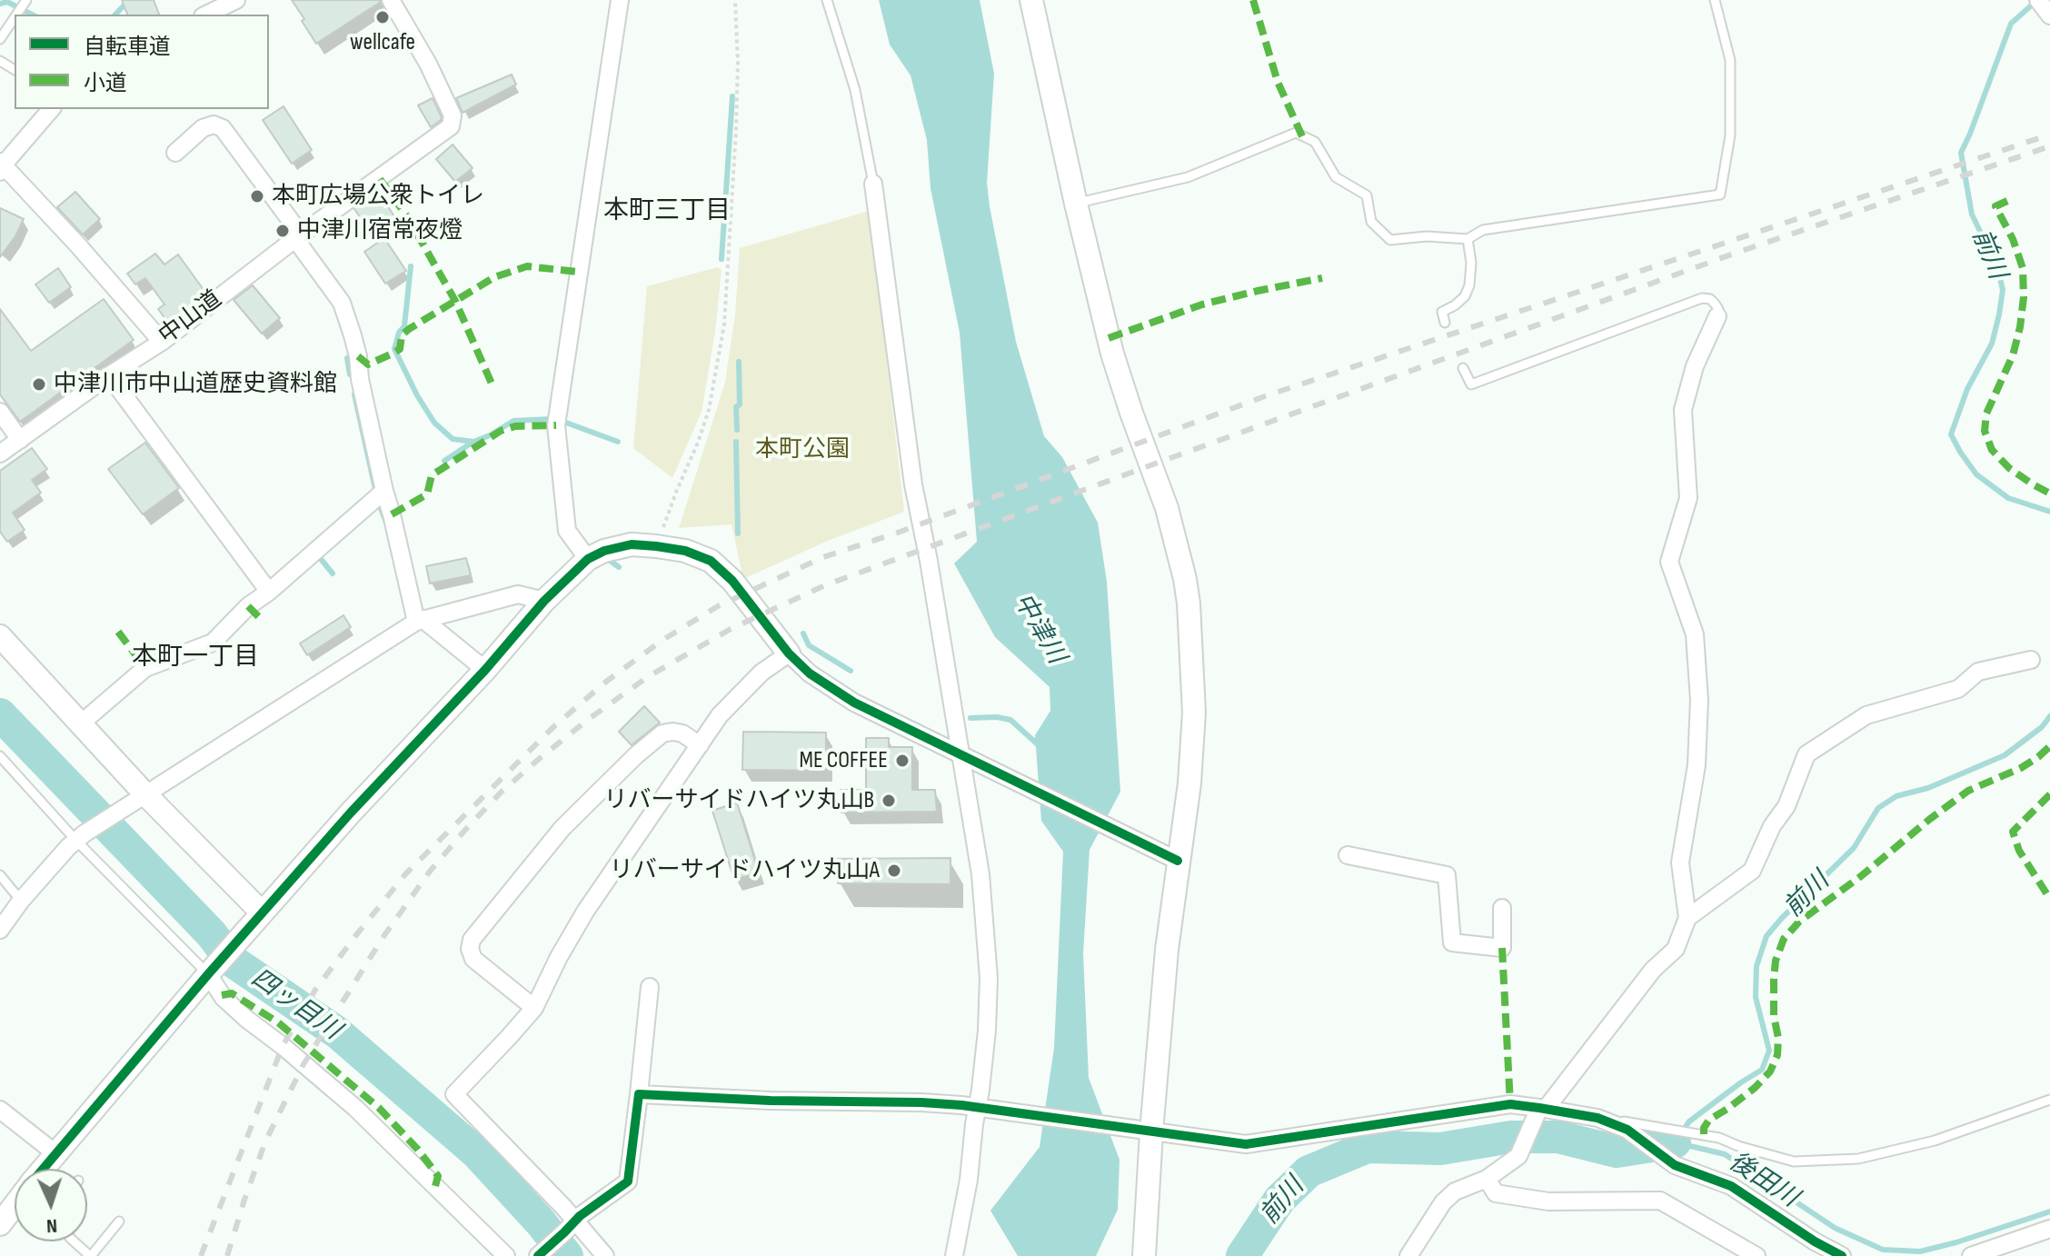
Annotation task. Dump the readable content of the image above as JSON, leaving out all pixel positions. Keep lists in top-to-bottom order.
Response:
{
  "streets": {
    "street": ["中山道"]
  },
  "districts": ["本町三丁目", "本町一丁目"],
  "water": [
    "前川",
    "中津川",
    "四ッ目川",
    "後田川"
  ],
  "parks": ["本町公園"],
  "places": [
    "wellcafe",
    "本町広場公衆トイレ",
    "中津川宿常夜燈",
    "中津川市中山道歴史資料館",
    "ME COFFEE",
    "リバーサイドハイツ丸山B",
    "リバーサイドハイツ丸山A"
  ],
  "legend": ["自転車道", "小道"],
  "north": "bottom"
}
